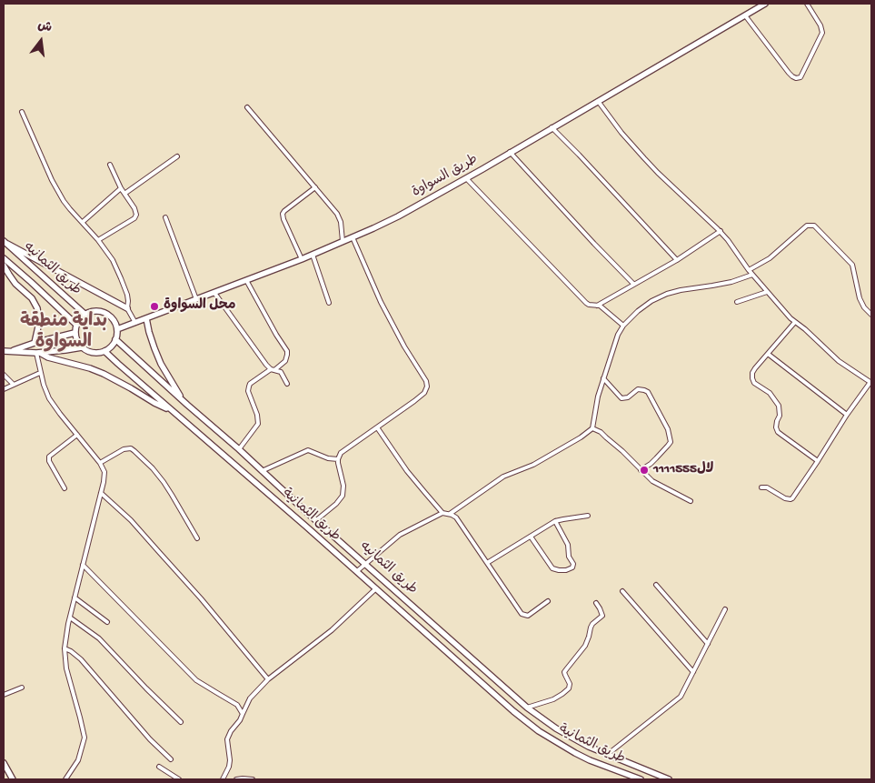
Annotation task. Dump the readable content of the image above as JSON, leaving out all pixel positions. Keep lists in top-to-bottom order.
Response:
{
  "streets": {
    "street": ["طريق السواوة", "طريق الثمانيه", "طريق الثمانية"]
  },
  "crossings": [
    ["طريق السواوة", "طريق الثمانيه"],
    ["طريق السواوة", "طريق الثمانية"],
    ["طريق الثمانيه", "طريق الثمانية"]
  ],
  "districts": ["بداية منطقة السواوة"],
  "places": ["محل السواوة", "1111555لال"],
  "north": "top"
}
